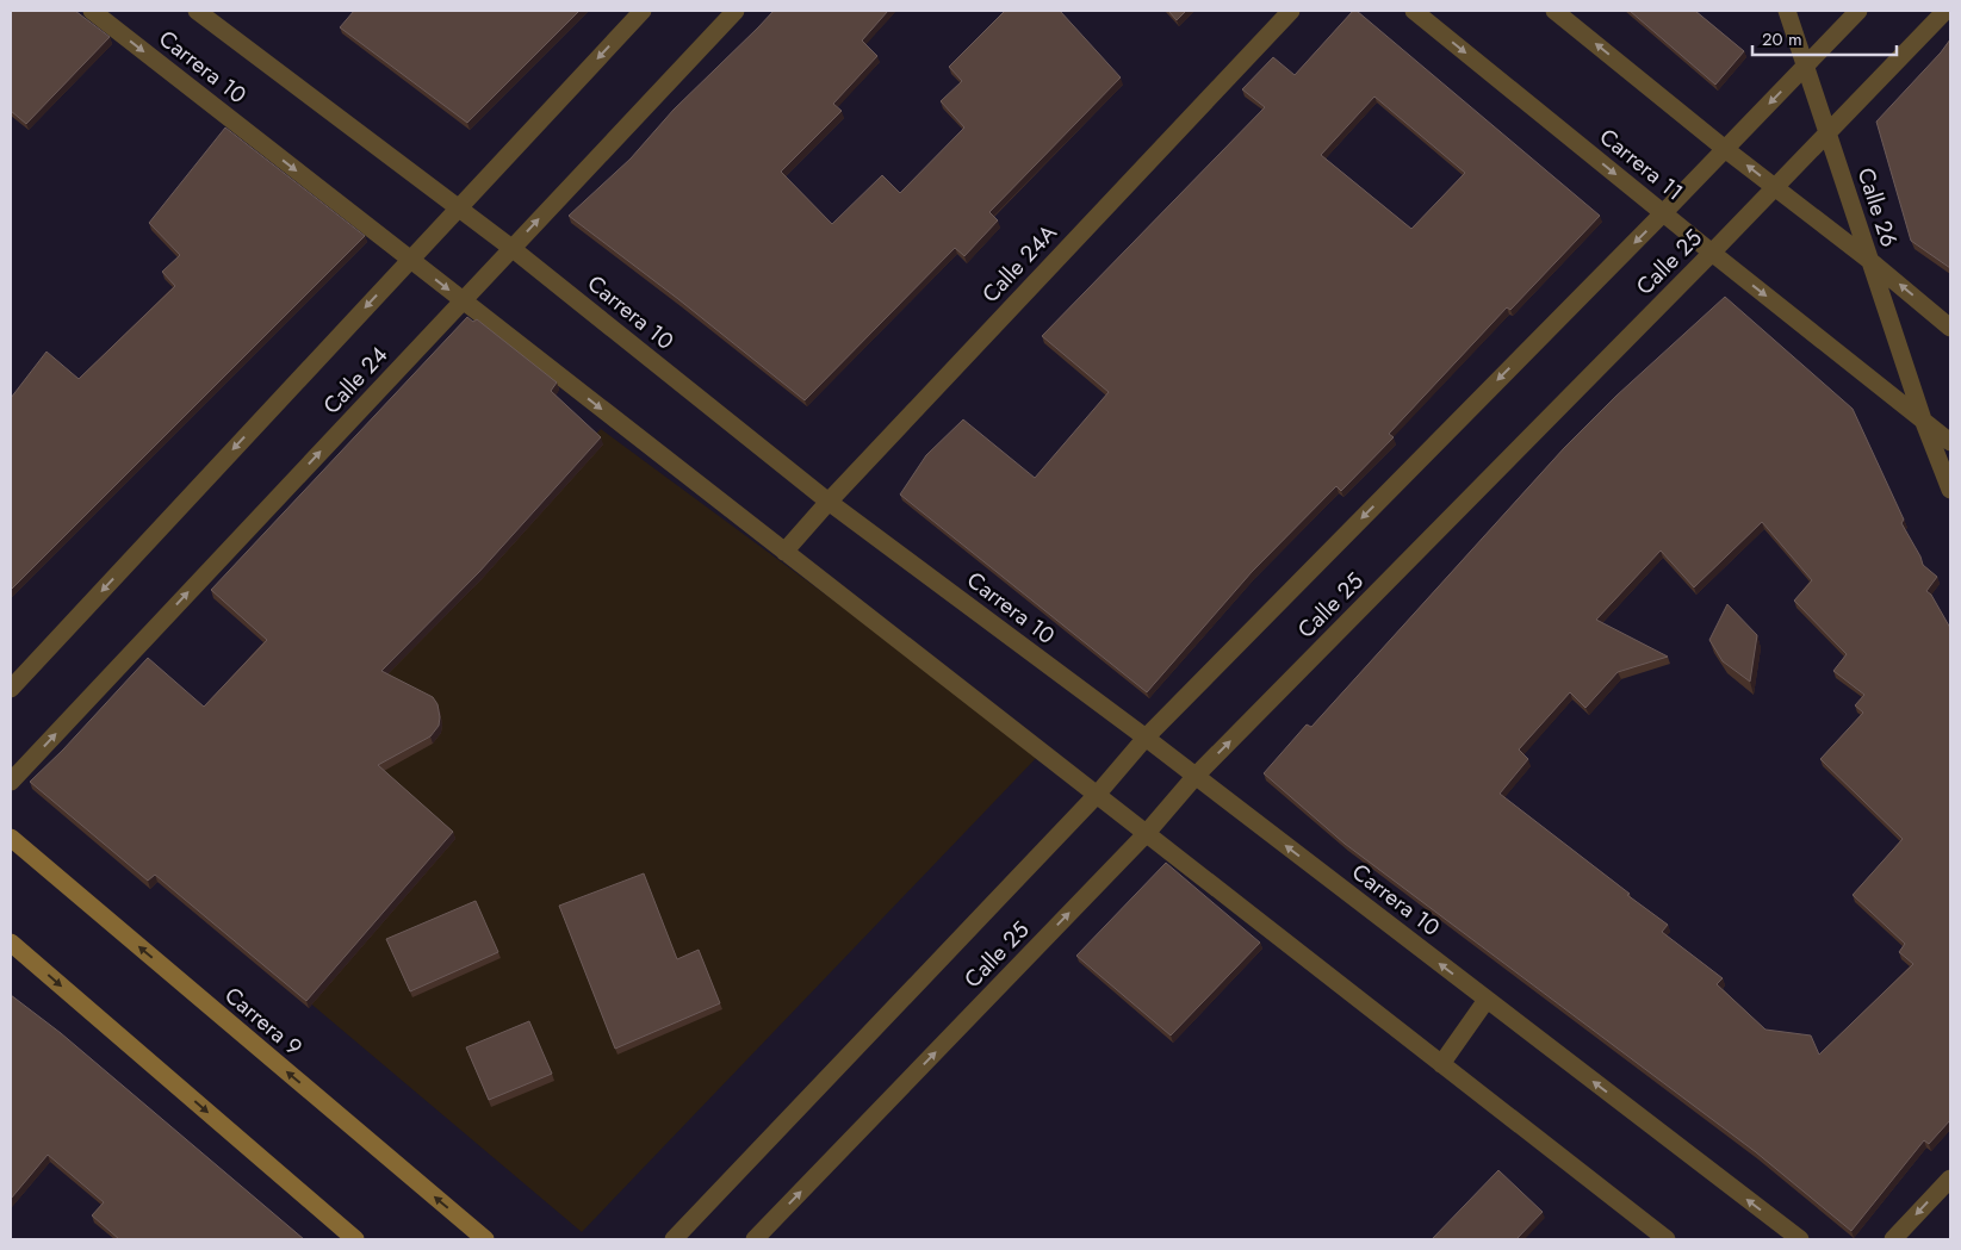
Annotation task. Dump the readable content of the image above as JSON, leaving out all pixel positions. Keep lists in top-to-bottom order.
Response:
{
  "streets": {
    "street": [
      "Carrera 10",
      "Carrera 11",
      "Calle 26",
      "Calle 25",
      "Calle 24A",
      "Calle 24",
      "Carrera 9"
    ]
  },
  "crossings": [
    ["Carrera 10", "Calle 25"],
    ["Carrera 10", "Calle 24A"],
    ["Carrera 10", "Calle 24"],
    ["Carrera 11", "Calle 26"],
    ["Carrera 11", "Calle 25"],
    ["Calle 26", "Calle 25"]
  ],
  "scale_bar": "20 m"
}
